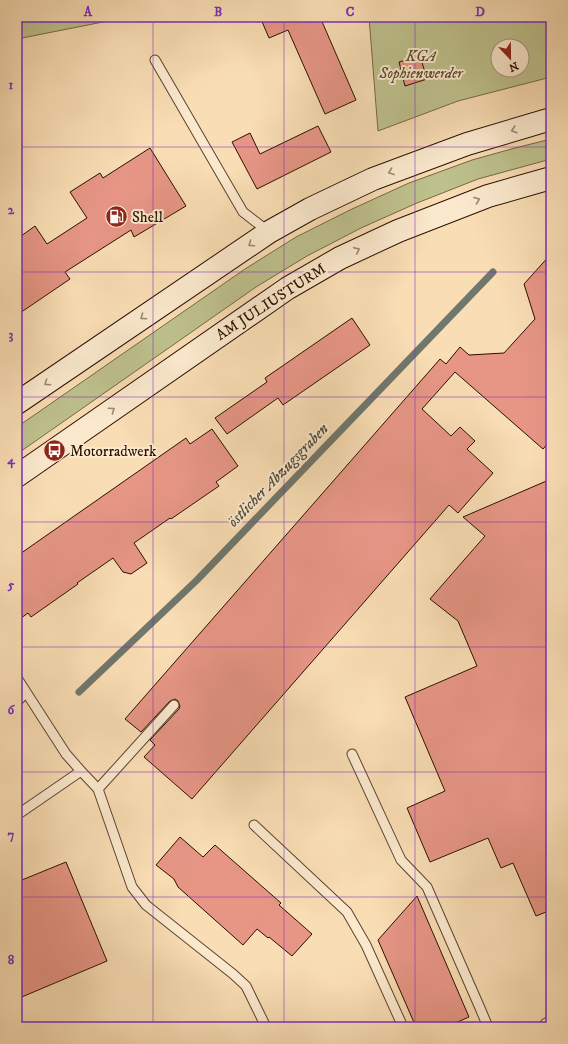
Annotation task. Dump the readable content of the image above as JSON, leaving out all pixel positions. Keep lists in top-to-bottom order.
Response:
{
  "streets": {
    "main road": ["AM JULIUSTURM"]
  },
  "water": ["östlicher Abzugsgraben"],
  "parks": ["KGA Sophienwerder"],
  "places": {
    "fuel station": ["Shell"],
    "bus stop": ["Motorradwerk"]
  },
  "north": "bottom",
  "grid": {
    "columns": [
      "A",
      "B",
      "C",
      "D"
    ],
    "rows": [
      "1",
      "2",
      "3",
      "4",
      "5",
      "6",
      "7",
      "8"
    ]
  }
}
